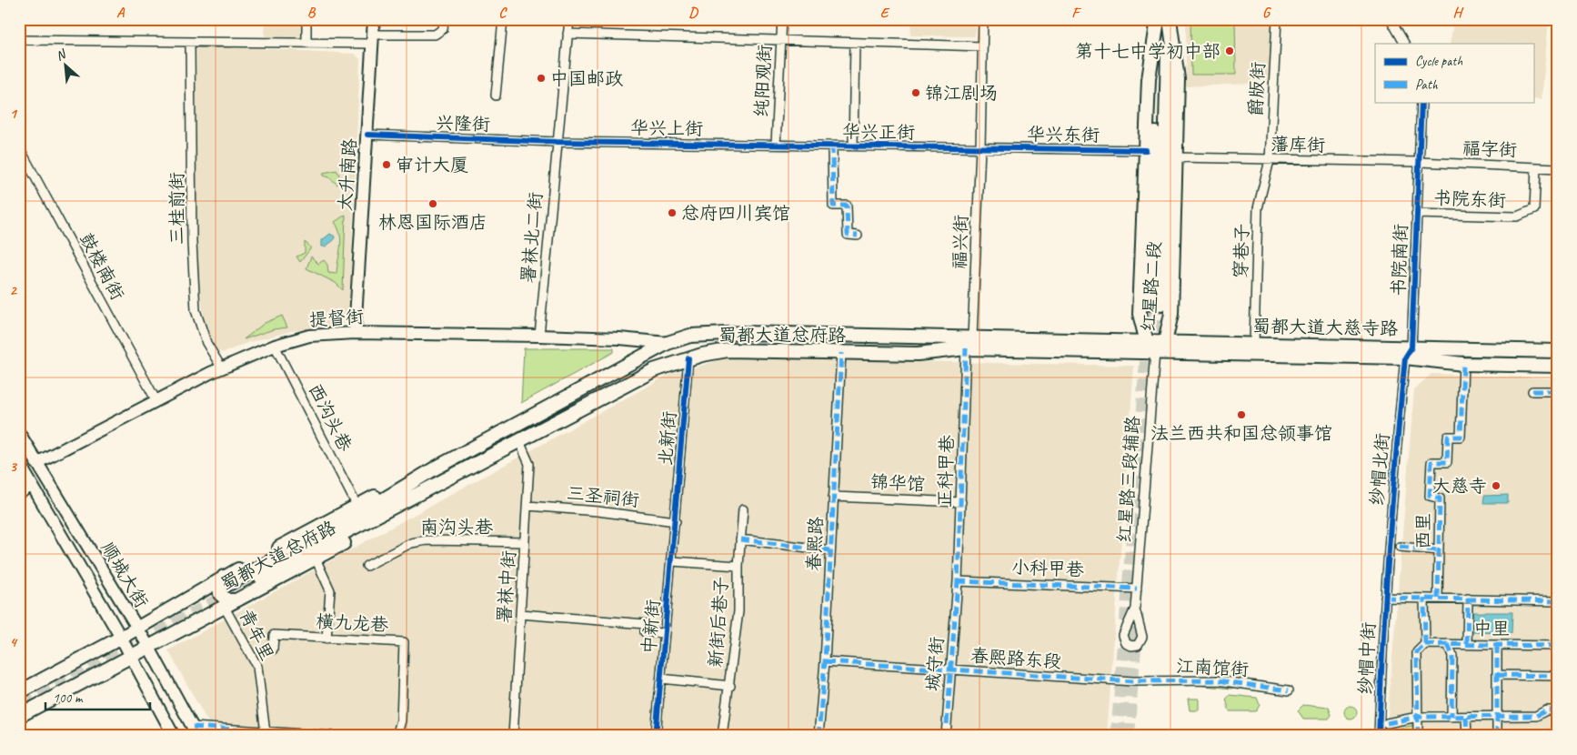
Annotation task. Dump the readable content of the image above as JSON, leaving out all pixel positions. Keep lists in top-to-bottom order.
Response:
{
  "streets": {
    "main road": [
      "太升南路",
      "红星路二段",
      "提督街",
      "蜀都大道大慈寺路",
      "蜀都大道总府路",
      "顺城大街"
    ],
    "street": [
      "纯阳观街",
      "爵版街",
      "兴隆街",
      "华兴上街",
      "华兴正街",
      "华兴东街",
      "藩库街",
      "福字街",
      "书院东街",
      "三桂前街",
      "署袜北二街",
      "福兴街",
      "穿巷子",
      "书院南街",
      "鼓楼南街",
      "西沟头巷",
      "北新街",
      "纱帽北街",
      "正科甲巷",
      "红星路三段辅路",
      "锦华馆",
      "三圣祠街",
      "南沟头巷",
      "西里",
      "春熙路",
      "小科甲巷",
      "署袜中街",
      "新街后巷子",
      "横九龙巷",
      "中新街",
      "中里",
      "青年里",
      "春熙路东段",
      "纱帽中街",
      "城守街",
      "江南馆街"
    ]
  },
  "crossings": [
    ["纯阳观街", "华兴上街"],
    ["纯阳观街", "华兴正街"],
    ["爵版街", "藩库街"],
    ["爵版街", "穿巷子"],
    ["兴隆街", "华兴上街"],
    ["兴隆街", "太升南路"],
    ["兴隆街", "署袜北二街"],
    ["华兴上街", "华兴正街"],
    ["华兴上街", "署袜北二街"],
    ["华兴正街", "华兴东街"],
    ["华兴正街", "福兴街"],
    ["华兴东街", "福兴街"],
    ["华兴东街", "红星路二段"],
    ["藩库街", "福字街"],
    ["藩库街", "穿巷子"],
    ["藩库街", "书院南街"],
    ["藩库街", "红星路二段"],
    ["福字街", "书院东街"],
    ["福字街", "书院南街"],
    ["太升南路", "提督街"],
    ["书院东街", "书院南街"],
    ["三桂前街", "提督街"],
    ["署袜北二街", "提督街"],
    ["福兴街", "蜀都大道总府路"],
    ["福兴街", "正科甲巷"],
    ["穿巷子", "蜀都大道大慈寺路"],
    ["书院南街", "蜀都大道大慈寺路"],
    ["书院南街", "纱帽北街"],
    ["鼓楼南街", "提督街"],
    ["红星路二段", "蜀都大道大慈寺路"],
    ["红星路二段", "蜀都大道总府路"],
    ["红星路二段", "红星路三段辅路"],
    ["提督街", "蜀都大道总府路"],
    ["提督街", "西沟头巷"],
    ["提督街", "顺城大街"],
    ["蜀都大道大慈寺路", "蜀都大道总府路"],
    ["蜀都大道大慈寺路", "纱帽北街"],
    ["蜀都大道大慈寺路", "红星路三段辅路"],
    ["蜀都大道大慈寺路", "西里"],
    ["蜀都大道总府路", "西沟头巷"],
    ["蜀都大道总府路", "北新街"],
    ["蜀都大道总府路", "正科甲巷"],
    ["蜀都大道总府路", "红星路三段辅路"],
    ["蜀都大道总府路", "春熙路"],
    ["蜀都大道总府路", "顺城大街"],
    ["蜀都大道总府路", "署袜中街"],
    ["蜀都大道总府路", "青年里"],
    ["北新街", "三圣祠街"],
    ["北新街", "中新街"],
    ["纱帽北街", "纱帽中街"],
    ["正科甲巷", "锦华馆"],
    ["正科甲巷", "小科甲巷"],
    ["正科甲巷", "城守街"],
    ["红星路三段辅路", "小科甲巷"],
    ["锦华馆", "春熙路"],
    ["三圣祠街", "署袜中街"],
    ["三圣祠街", "中新街"],
    ["南沟头巷", "署袜中街"],
    ["春熙路", "春熙路东段"],
    ["春熙路东段", "城守街"],
    ["春熙路东段", "江南馆街"]
  ],
  "places": [
    "第十七中学初中部",
    "中国邮政",
    "锦江剧场",
    "审计大厦",
    "林恩国际酒店",
    "总府四川宾馆",
    "法兰西共和国总领事馆",
    "大慈寺"
  ],
  "legend": ["Cycle path", "Path"],
  "scale_bar": "100 m",
  "north": "top left",
  "grid": {
    "columns": [
      "A",
      "B",
      "C",
      "D",
      "E",
      "F",
      "G",
      "H"
    ],
    "rows": [
      "1",
      "2",
      "3",
      "4"
    ]
  }
}
